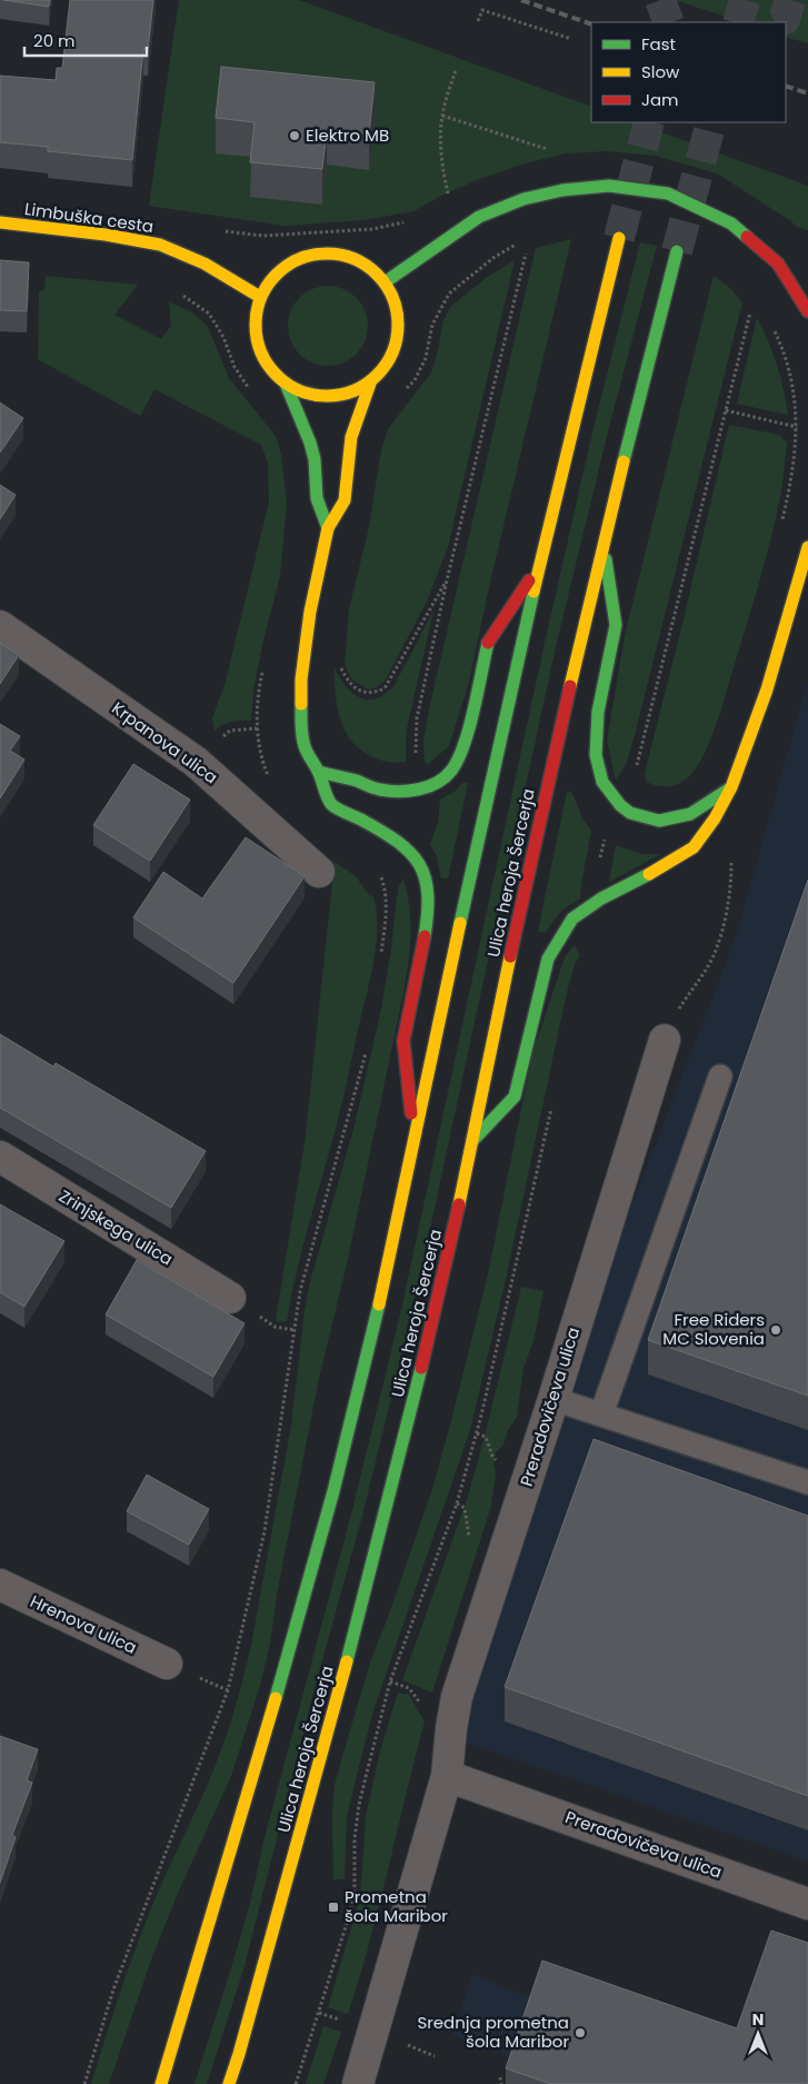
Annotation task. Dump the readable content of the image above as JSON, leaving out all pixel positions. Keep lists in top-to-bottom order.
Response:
{
  "streets": {
    "main road": ["Limbuška cesta", "Ulica heroja Šercerja"],
    "street": [
      "Krpanova ulica",
      "Zrinjskega ulica",
      "Preradovičeva ulica",
      "Hrenova ulica"
    ]
  },
  "places": {
    "other": ["Elektro MB", "Free Riders MC Slovenia", "Srednja prometna šola Maribor"],
    "transit": ["Prometna šola Maribor"]
  },
  "legend": ["Fast", "Slow", "Jam"],
  "scale_bar": "20 m",
  "north": "top"
}
